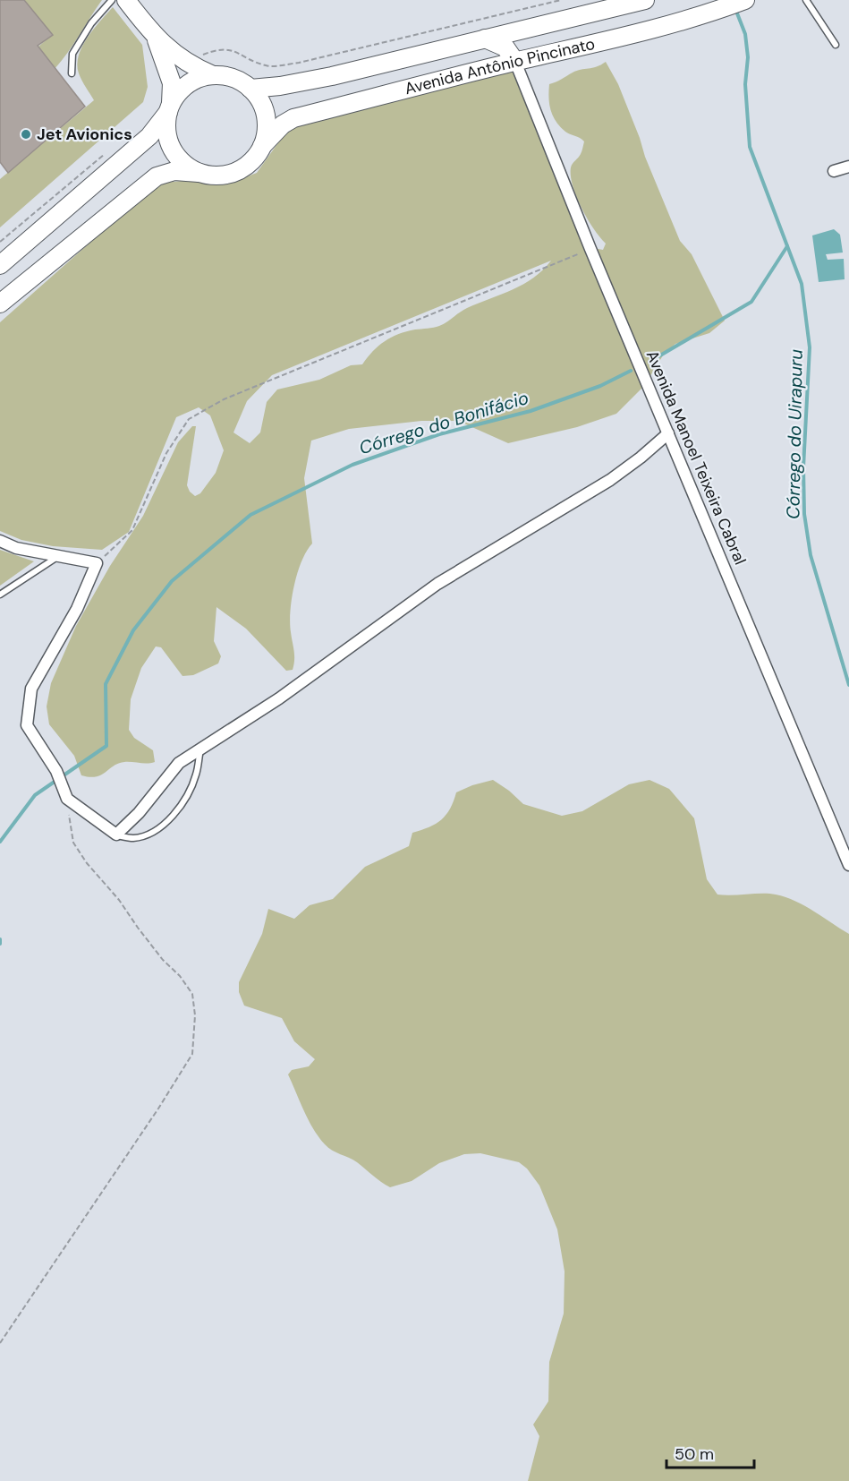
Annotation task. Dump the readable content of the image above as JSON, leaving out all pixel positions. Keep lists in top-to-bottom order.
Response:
{
  "streets": {
    "main road": ["Avenida Antônio Pincinato"],
    "street": ["Avenida Manoel Teixeira Cabral"]
  },
  "crossings": [
    ["Avenida Antônio Pincinato", "Avenida Manoel Teixeira Cabral"]
  ],
  "water": ["Córrego do Bonifácio", "Córrego do Uirapuru"],
  "places": ["Jet Avionics"],
  "scale_bar": "50 m"
}
